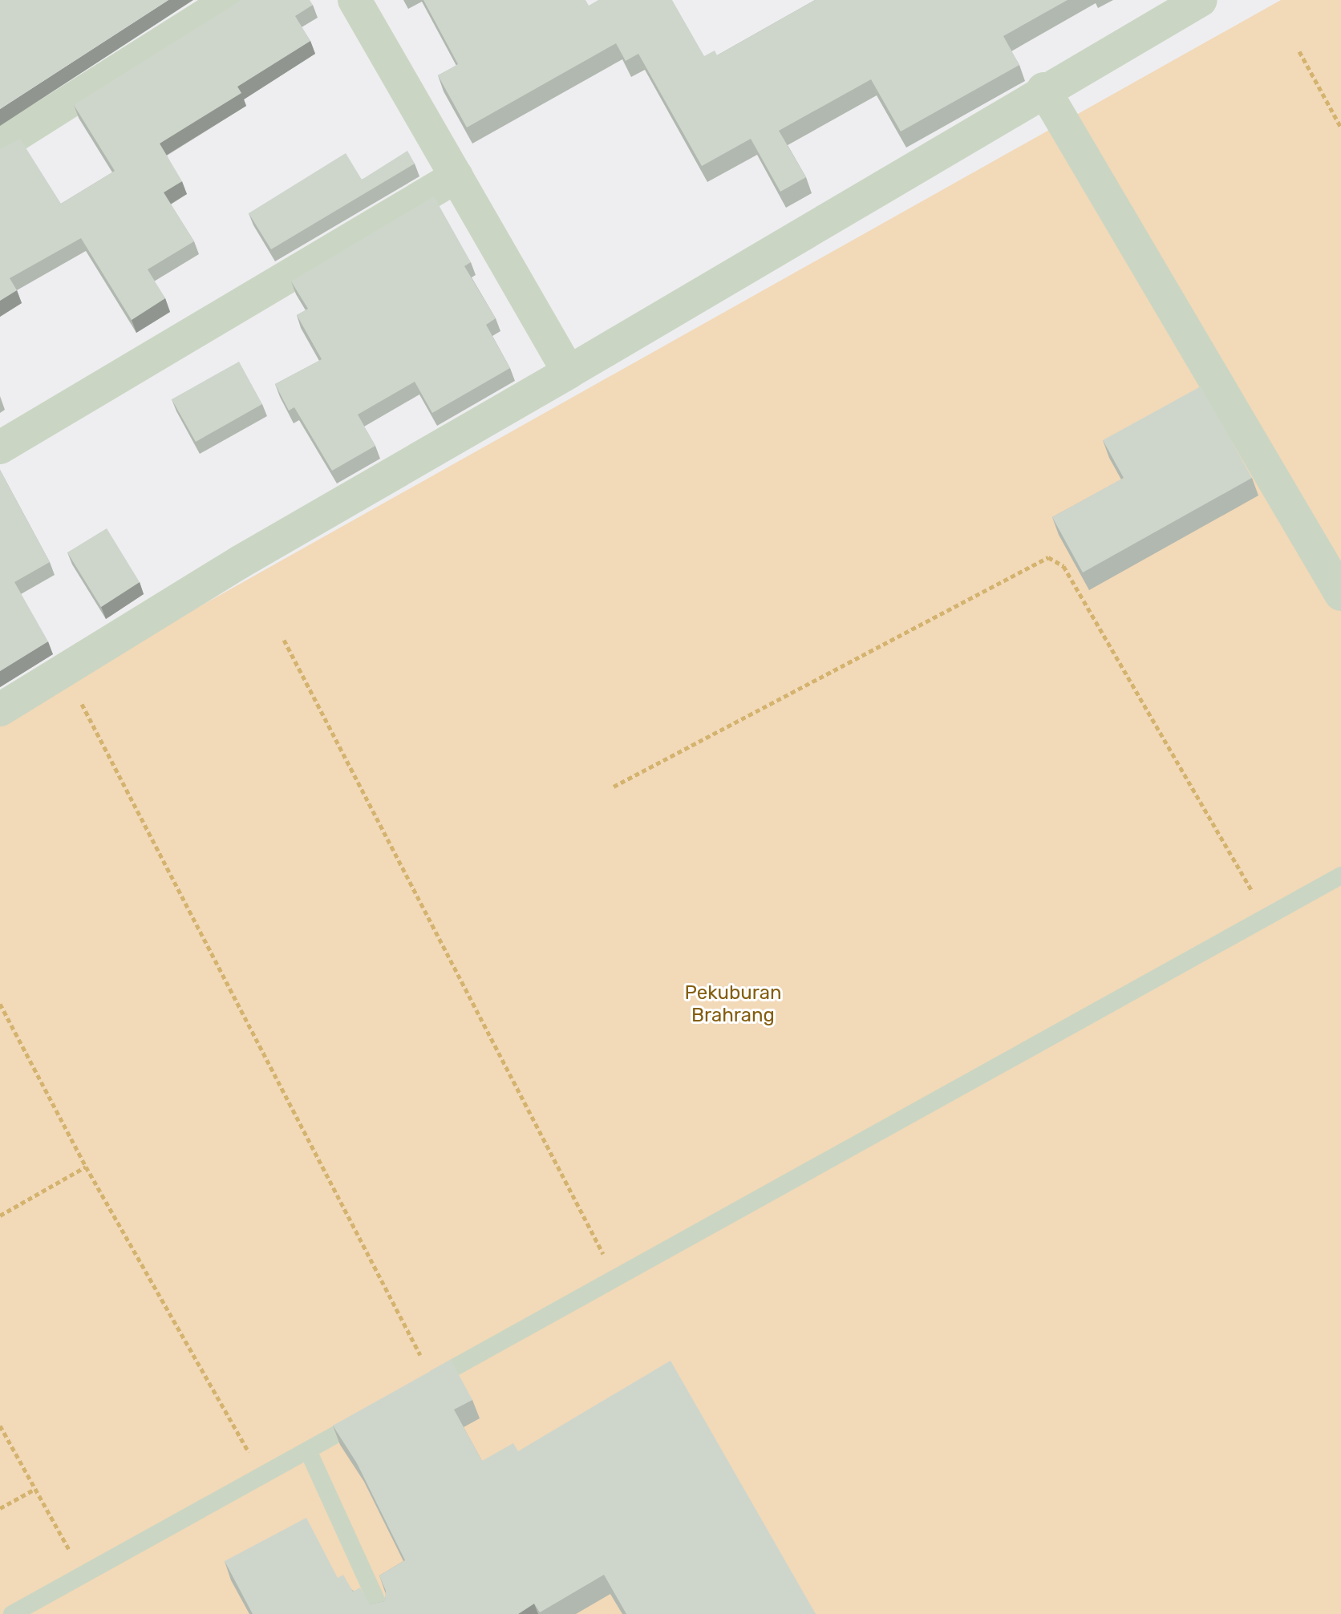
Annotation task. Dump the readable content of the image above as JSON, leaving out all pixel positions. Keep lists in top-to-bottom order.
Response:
{
  "parks": ["Pekuburan Brahrang"]
}
